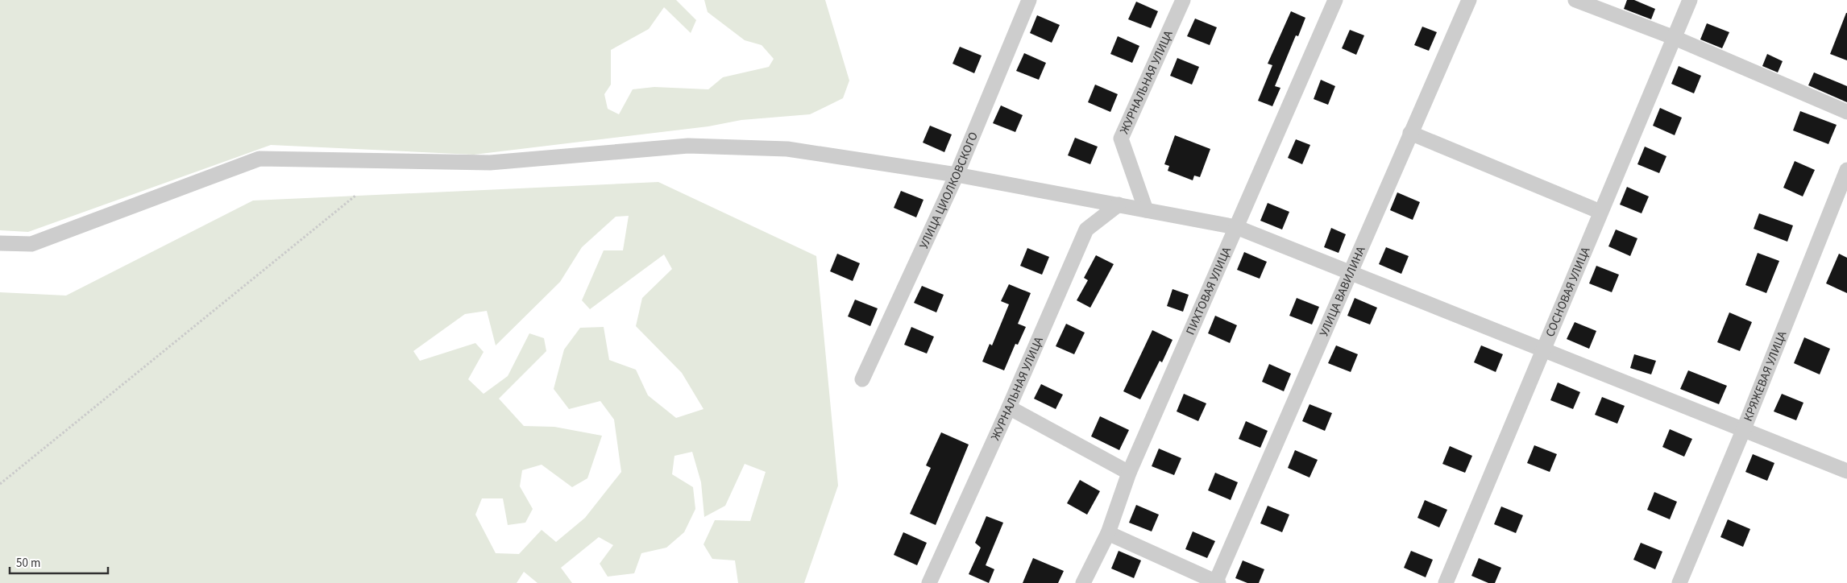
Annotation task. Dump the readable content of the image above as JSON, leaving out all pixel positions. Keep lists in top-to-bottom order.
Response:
{
  "streets": {
    "street": [
      "ЖУРНАЛЬНАЯ УЛИЦА",
      "УЛИЦА ЦИОЛКОВСКОГО",
      "ПИХТОВАЯ УЛИЦА",
      "УЛИЦА ВАВИЛИНА",
      "СОСНОВАЯ УЛИЦА",
      "КРЯЖЕВАЯ УЛИЦА"
    ]
  },
  "scale_bar": "50 m"
}
